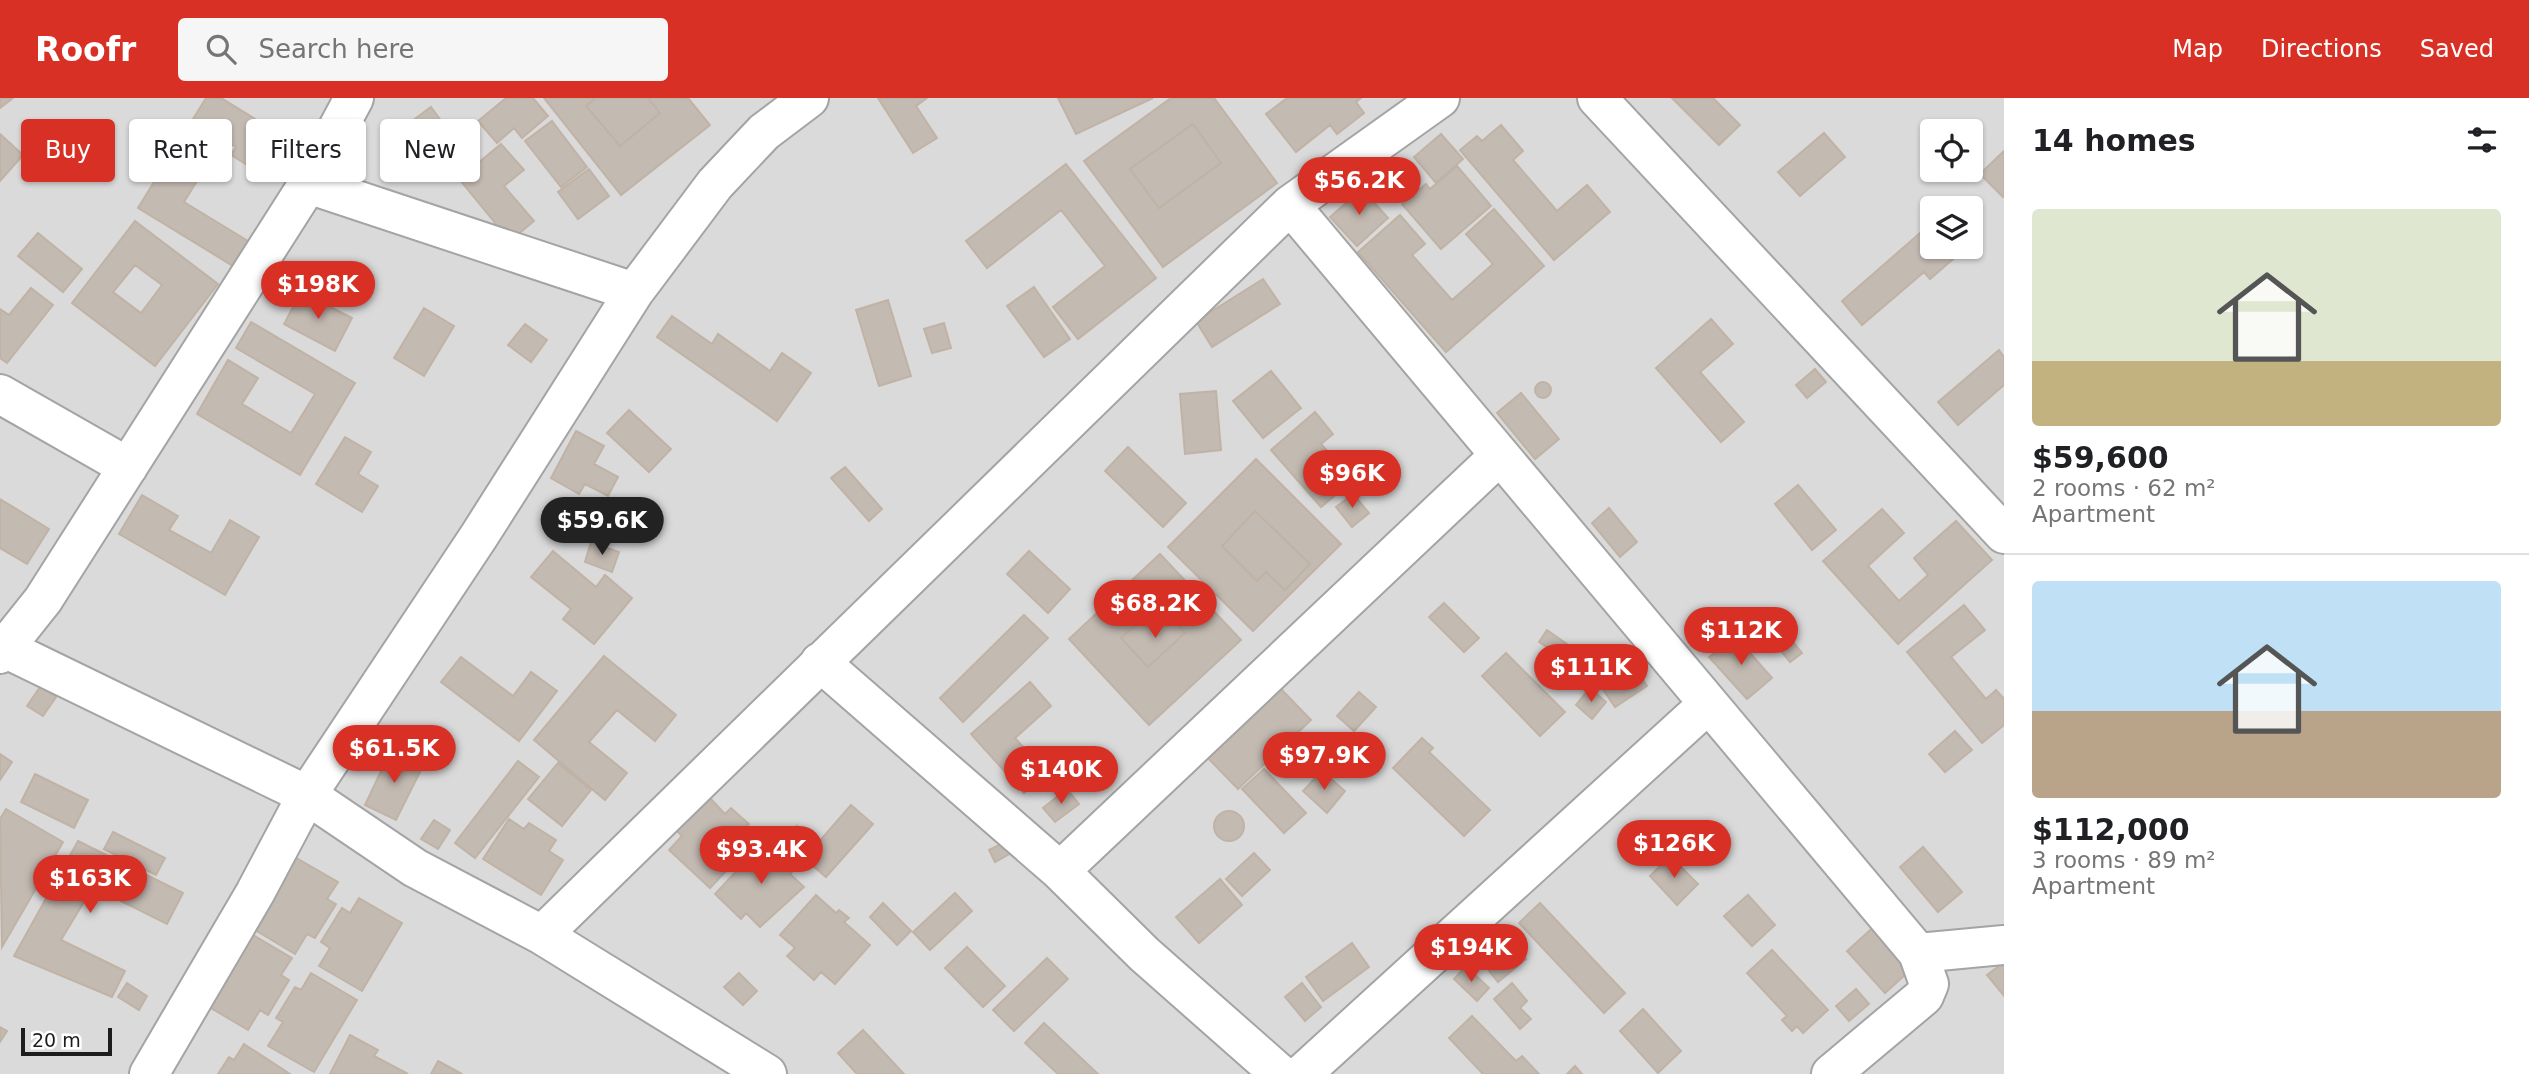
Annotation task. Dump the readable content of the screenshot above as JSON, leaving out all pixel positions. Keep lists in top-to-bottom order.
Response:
{
  "scale_bar": "20 m",
  "page": {
    "header": "Roofr",
    "search": "Search here",
    "nav": ["Map", "Directions", "Saved"],
    "heading": "14 homes",
    "chip": [
      "Buy",
      "Rent",
      "Filters",
      "New"
    ],
    "price": [
      "$56.2K",
      "$198K",
      "$96K",
      "$59.6K",
      "$68.2K",
      "$112K",
      "$111K",
      "$61.5K",
      "$97.9K",
      "$140K",
      "$126K",
      "$93.4K",
      "$163K",
      "$194K"
    ],
    "list": [
      {
        "name": "$59,600",
        "note": "2 rooms · 62 m² · Apartment"
      },
      {
        "name": "$112,000",
        "note": "3 rooms · 89 m² · Apartment"
      }
    ],
    "scale": "20 m"
  }
}
